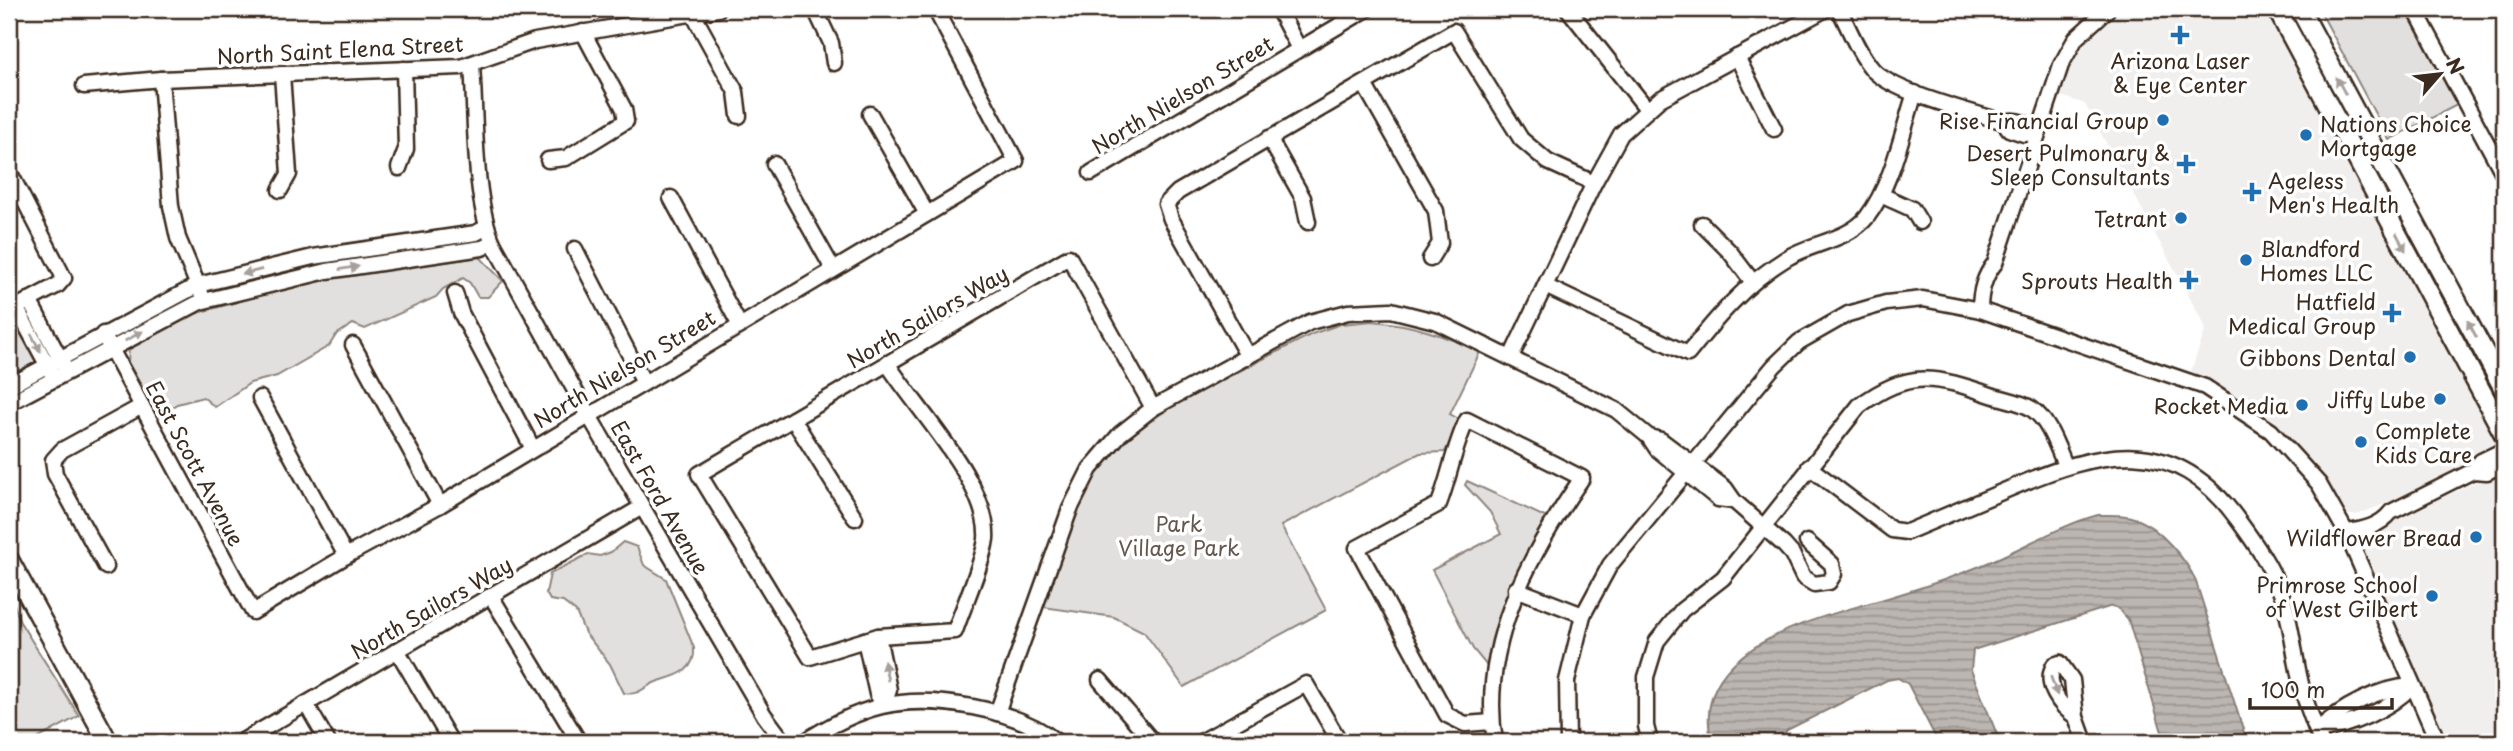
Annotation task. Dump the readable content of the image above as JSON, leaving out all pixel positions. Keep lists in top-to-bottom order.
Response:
{
  "streets": {
    "street": [
      "North Saint Elena Street",
      "North Nielson Street",
      "North Sailors Way",
      "East Scott Avenue",
      "East Ford Avenue"
    ]
  },
  "crossings": [
    ["North Saint Elena Street", "East Ford Avenue"],
    ["North Nielson Street", "East Scott Avenue"],
    ["North Nielson Street", "East Ford Avenue"],
    ["North Sailors Way", "East Ford Avenue"]
  ],
  "parks": ["Park Village Park"],
  "places": {
    "health": [
      "Arizona Laser & Eye Center",
      "Desert Pulmonary & Sleep Consultants",
      "Ageless Men's Health",
      "Sprouts Health",
      "Hatfield Medical Group"
    ],
    "other": [
      "Rise Financial Group",
      "Nations Choice Mortgage",
      "Tetrant",
      "Blandford Homes LLC",
      "Gibbons Dental",
      "Jiffy Lube",
      "Rocket Media",
      "Complete Kids Care",
      "Wildflower Bread",
      "Primrose School of West Gilbert"
    ]
  },
  "scale_bar": "100 m",
  "north": "top right"
}
